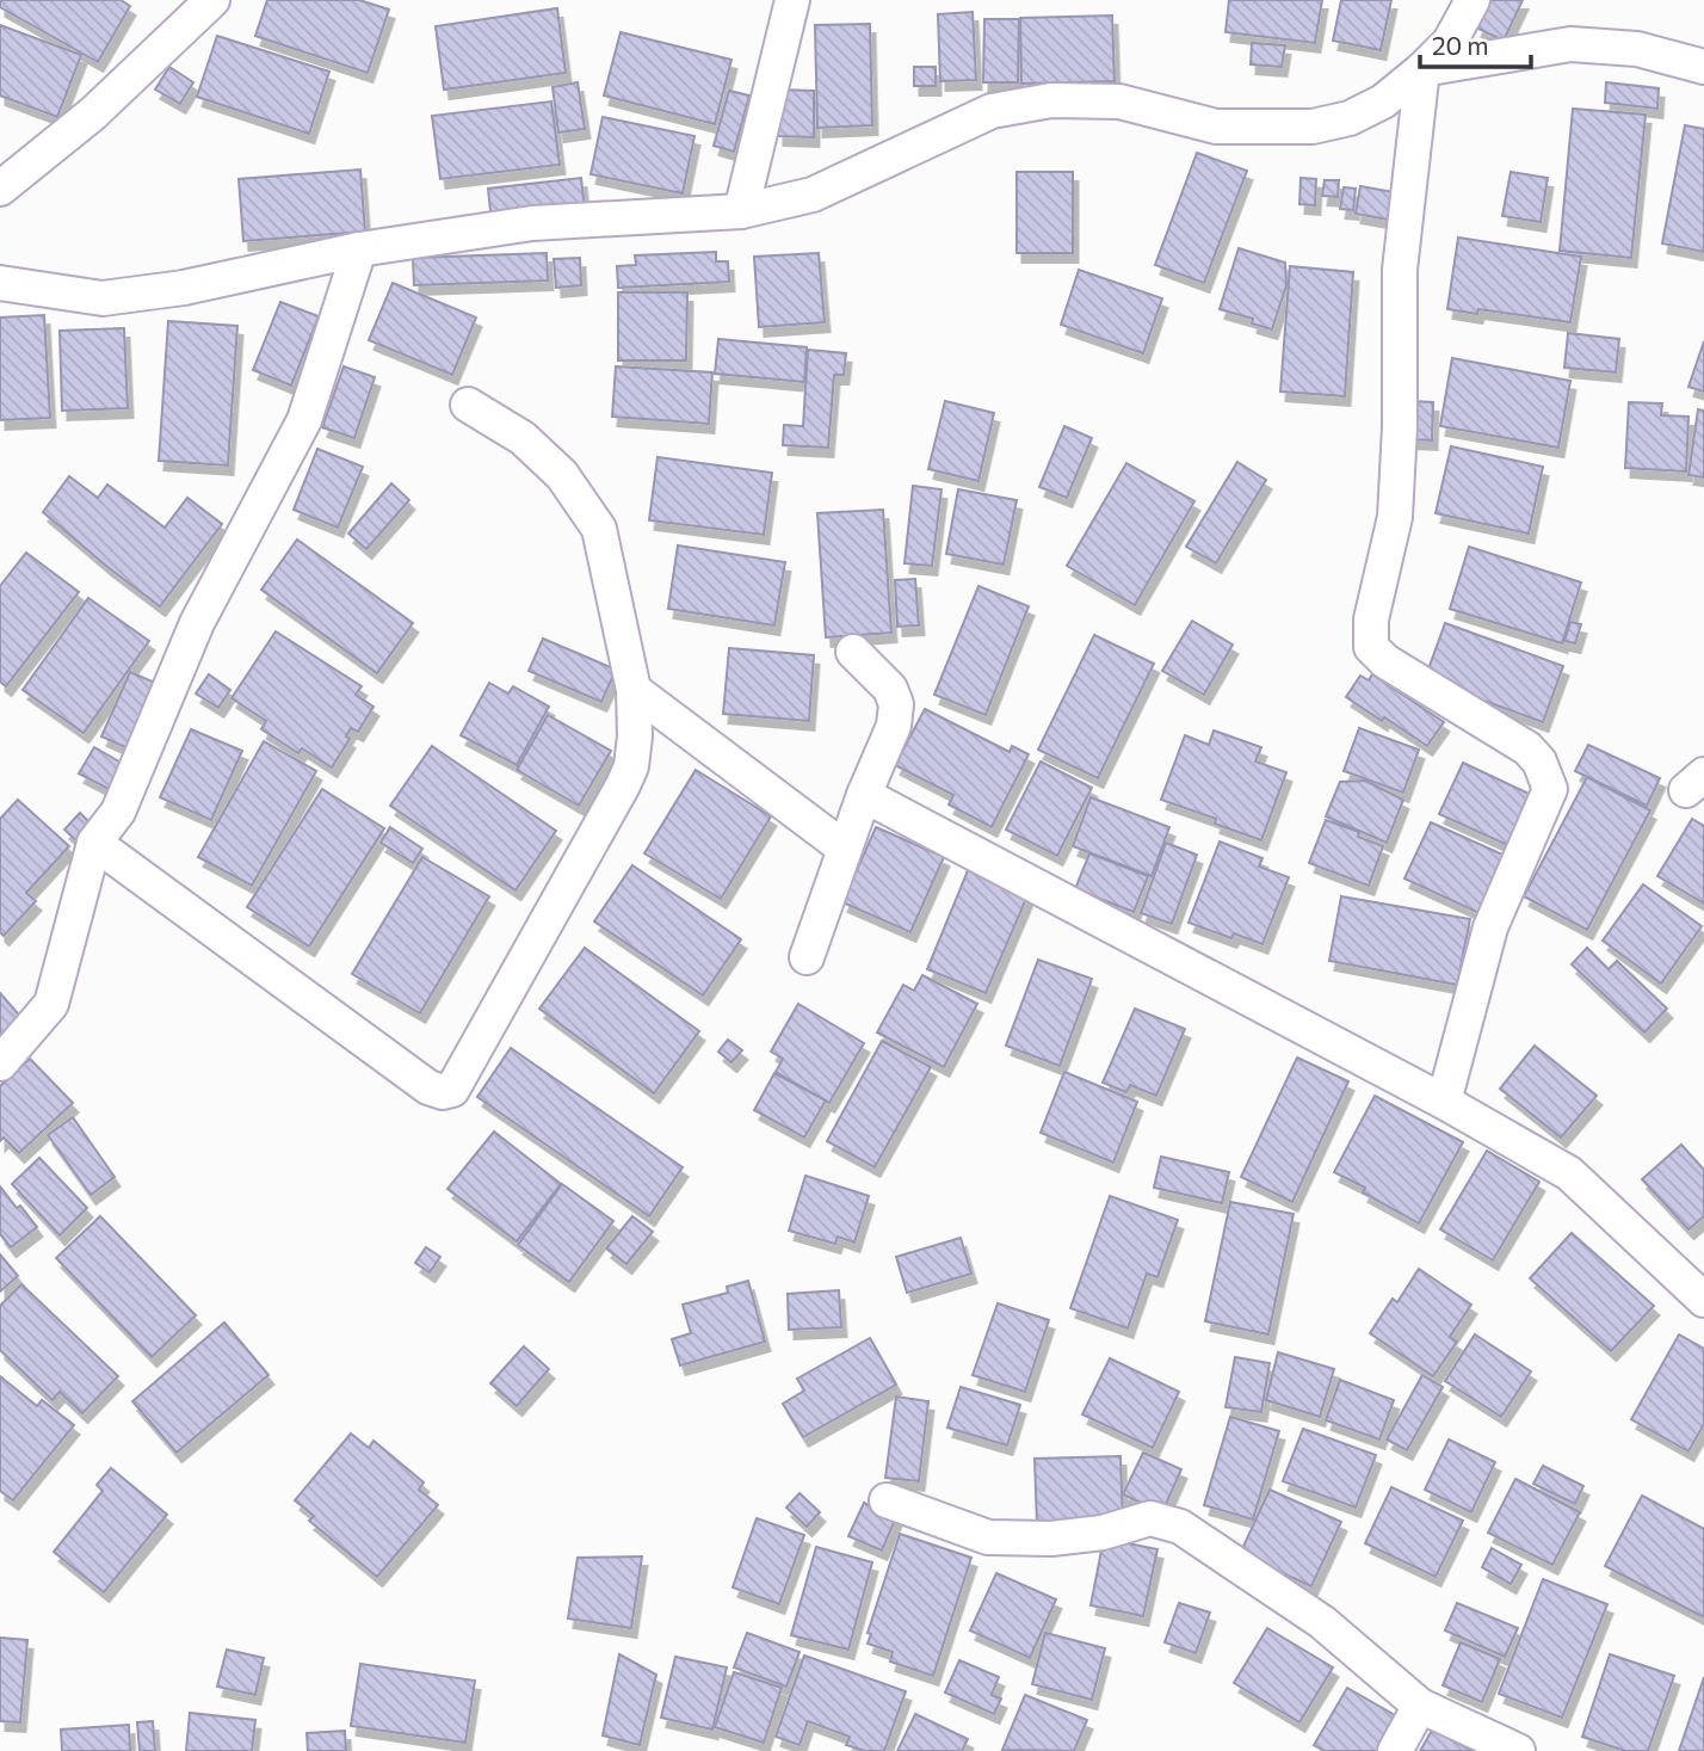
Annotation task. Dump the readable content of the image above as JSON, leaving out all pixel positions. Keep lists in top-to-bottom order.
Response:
{
  "scale_bar": "20 m"
}
